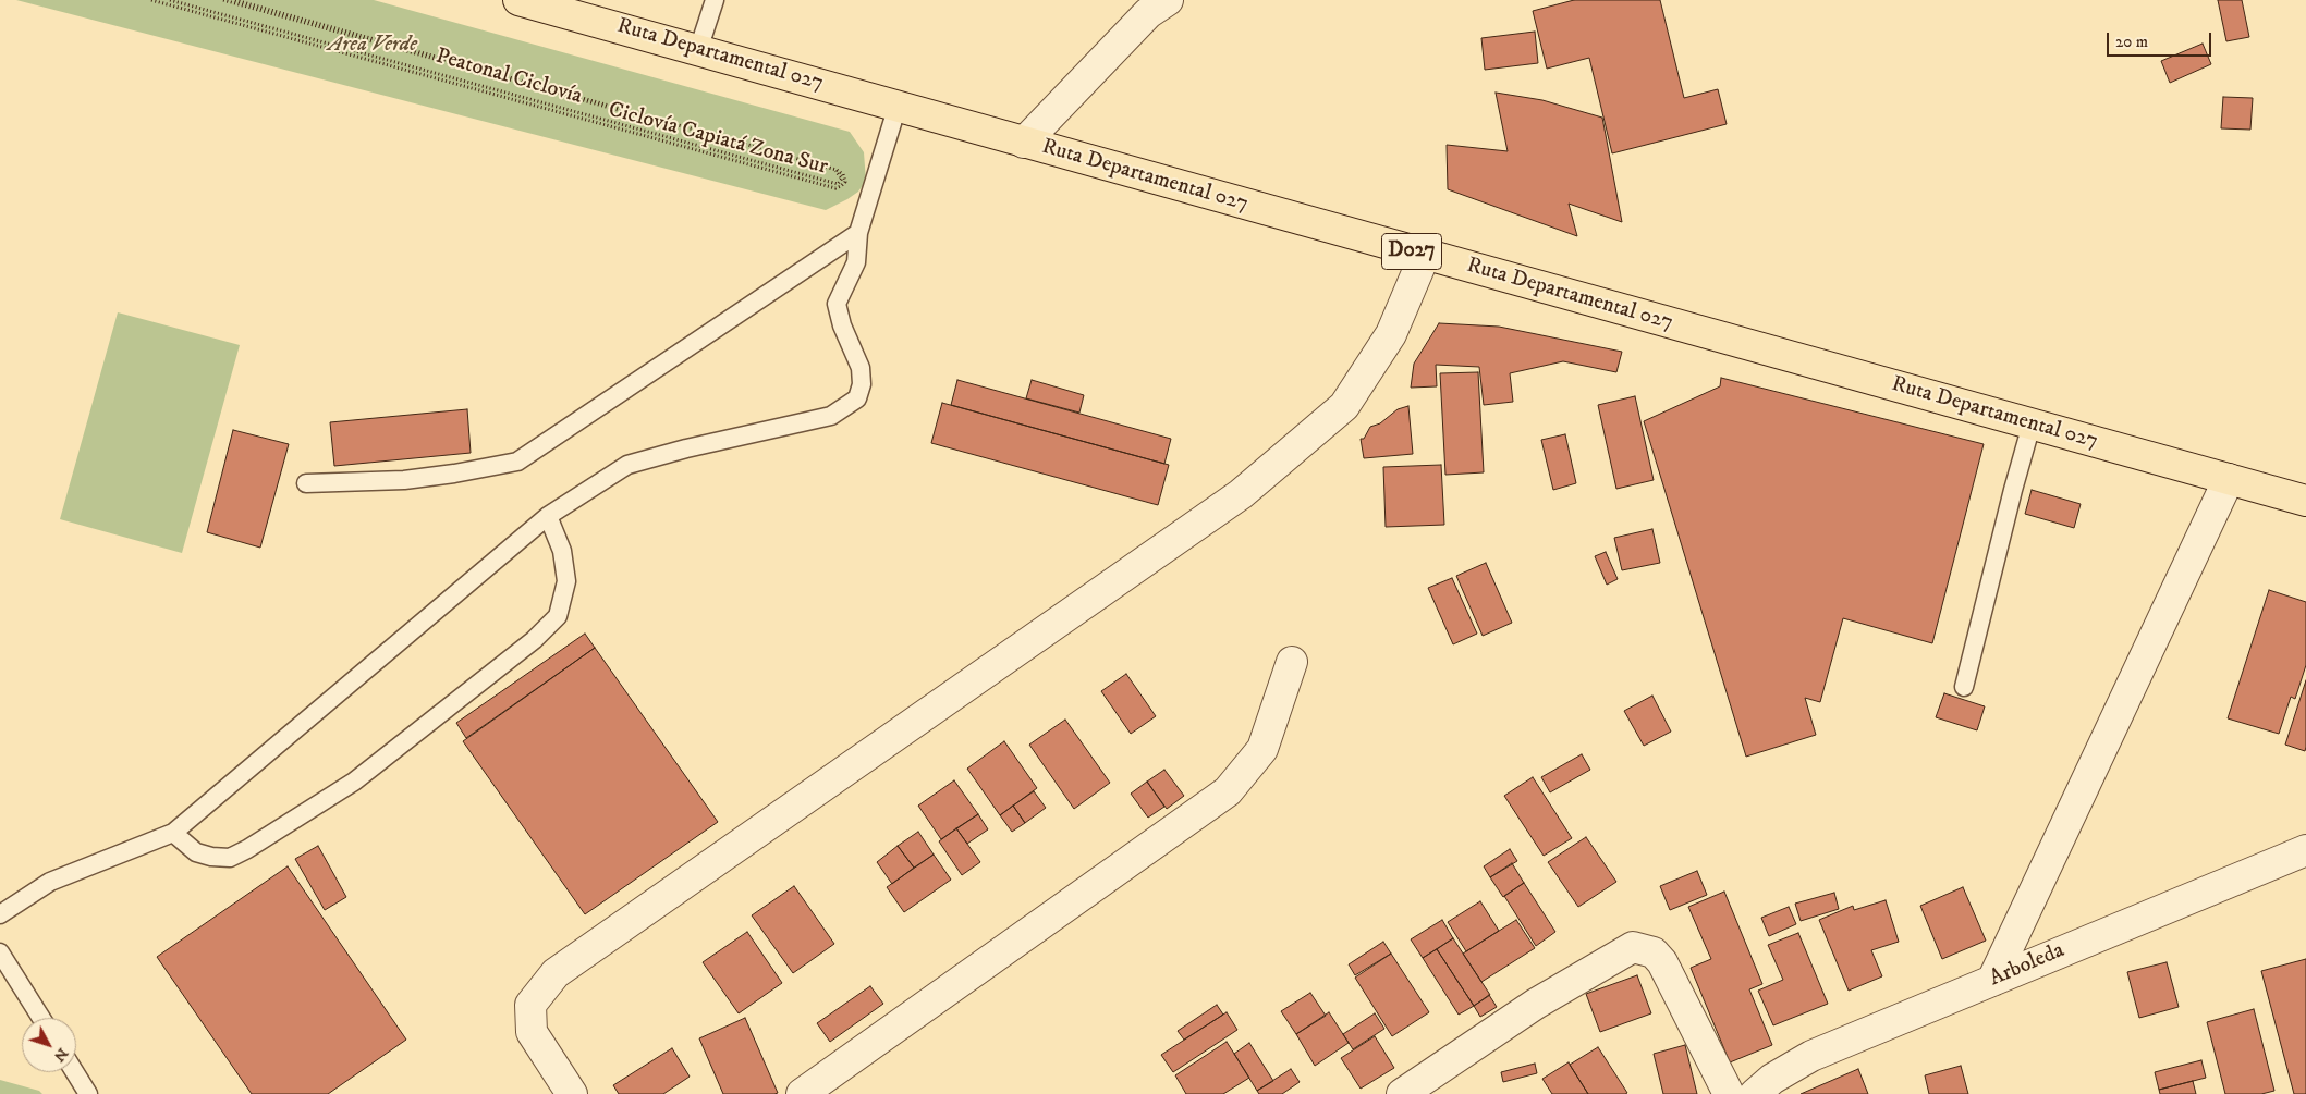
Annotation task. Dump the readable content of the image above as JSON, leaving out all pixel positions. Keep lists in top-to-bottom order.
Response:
{
  "streets": {
    "main road": ["Ruta Departamental 027", "D027"],
    "street": ["Arboleda"],
    "path": ["Peatonal Ciclovía", "Ciclovía Capiatá Zona Sur"]
  },
  "parks": ["Area Verde"],
  "scale_bar": "20 m",
  "north": "bottom right"
}
